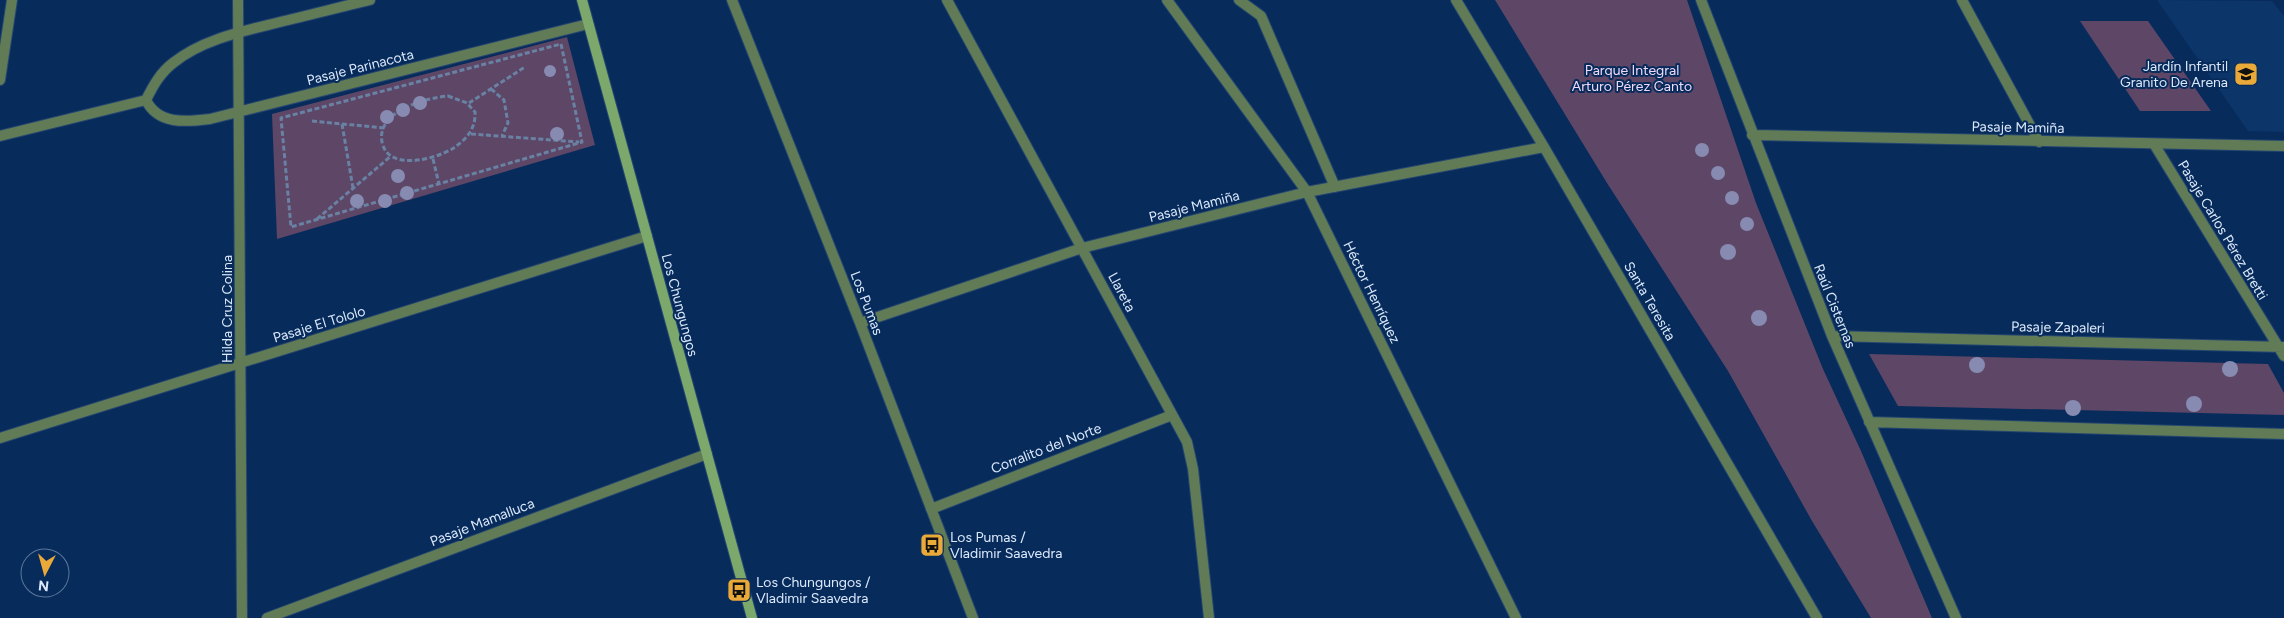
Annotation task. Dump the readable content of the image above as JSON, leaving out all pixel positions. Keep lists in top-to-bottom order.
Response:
{
  "streets": {
    "street": [
      "Pasaje Parinacota",
      "Pasaje Mamiña",
      "Pasaje Carlos Pérez Bretti",
      "Llareta",
      "Héctor Henríquez",
      "Santa Teresita",
      "Los Pumas",
      "Los Chungungos",
      "Raúl Cisternas",
      "Hilda Cruz Colina",
      "Pasaje El Tololo",
      "Pasaje Zapaleri",
      "Corralito del Norte",
      "Pasaje Mamalluca"
    ]
  },
  "crossings": [
    ["Pasaje Parinacota", "Los Chungungos"],
    ["Pasaje Parinacota", "Hilda Cruz Colina"],
    ["Pasaje Mamiña", "Pasaje Carlos Pérez Bretti"],
    ["Pasaje Mamiña", "Llareta"],
    ["Pasaje Mamiña", "Héctor Henríquez"],
    ["Pasaje Mamiña", "Santa Teresita"],
    ["Pasaje Mamiña", "Los Pumas"],
    ["Pasaje Mamiña", "Raúl Cisternas"],
    ["Pasaje Carlos Pérez Bretti", "Pasaje Zapaleri"],
    ["Llareta", "Corralito del Norte"],
    ["Los Pumas", "Corralito del Norte"],
    ["Los Chungungos", "Pasaje El Tololo"],
    ["Los Chungungos", "Pasaje Mamalluca"],
    ["Raúl Cisternas", "Pasaje Zapaleri"],
    ["Hilda Cruz Colina", "Pasaje El Tololo"]
  ],
  "parks": ["Parque Integral Arturo Pérez Canto"],
  "places": {
    "school or university": ["Jardín Infantil Granito De Arena"],
    "bus stop": ["Los Pumas / Vladimir Saavedra", "Los Chungungos / Vladimir Saavedra"]
  },
  "north": "bottom"
}
